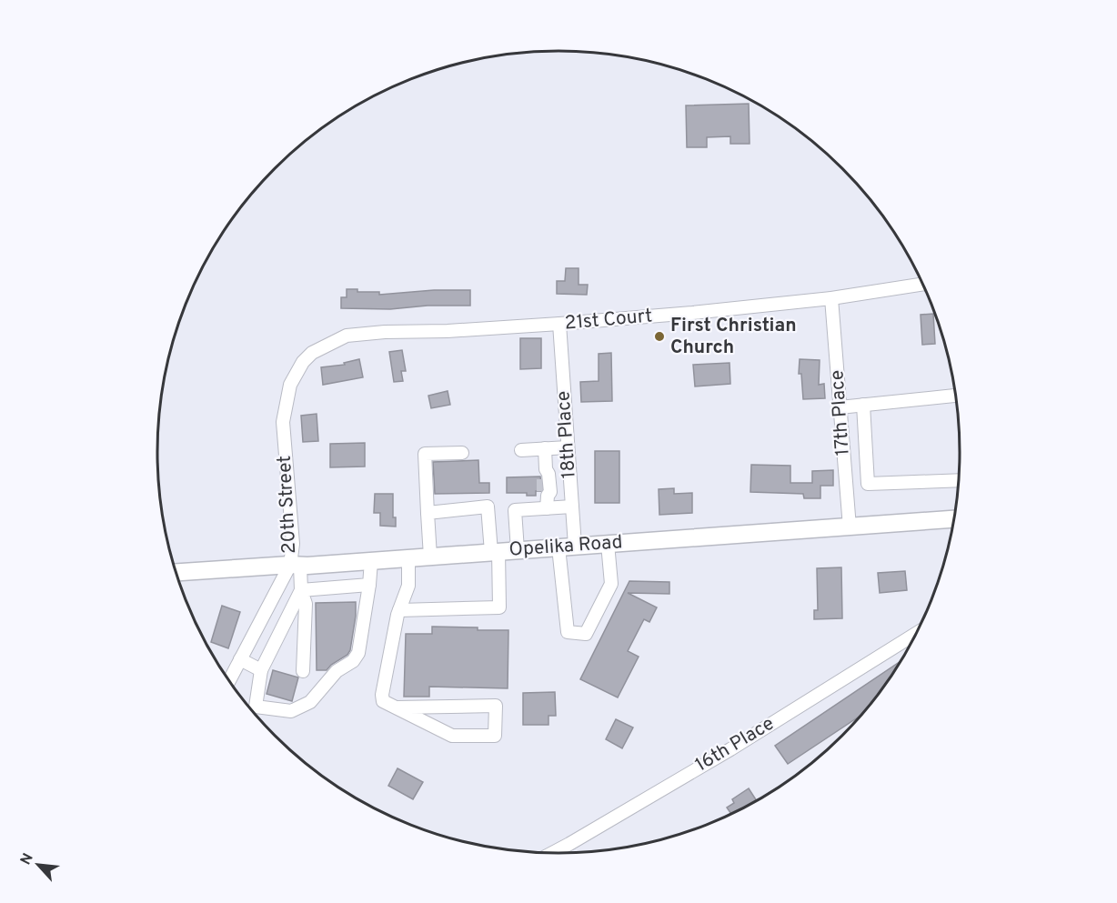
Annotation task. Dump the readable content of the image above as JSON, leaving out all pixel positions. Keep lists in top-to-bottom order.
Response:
{
  "streets": {
    "main road": ["Opelika Road"],
    "street": [
      "21st Court",
      "17th Place",
      "18th Place",
      "20th Street",
      "16th Place"
    ]
  },
  "crossings": [
    ["21st Court", "17th Place"],
    ["21st Court", "18th Place"],
    ["21st Court", "20th Street"],
    ["17th Place", "Opelika Road"],
    ["18th Place", "Opelika Road"],
    ["20th Street", "Opelika Road"]
  ],
  "places": ["First Christian Church"],
  "north": "top left"
}
